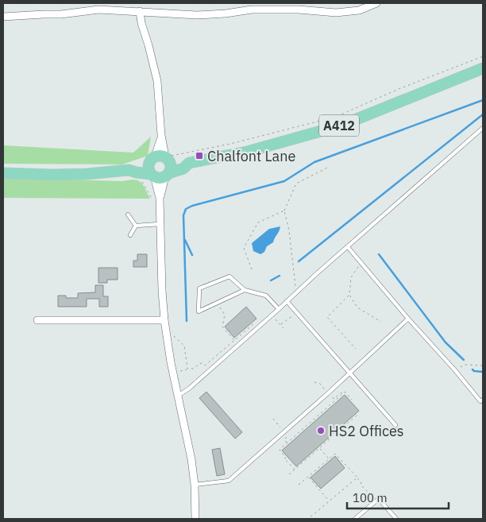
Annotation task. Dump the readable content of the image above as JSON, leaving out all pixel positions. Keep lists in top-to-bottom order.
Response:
{
  "streets": {
    "main road": ["A412"]
  },
  "places": {
    "transit": ["Chalfont Lane"],
    "other": ["HS2 Offices"]
  },
  "scale_bar": "100 m"
}
